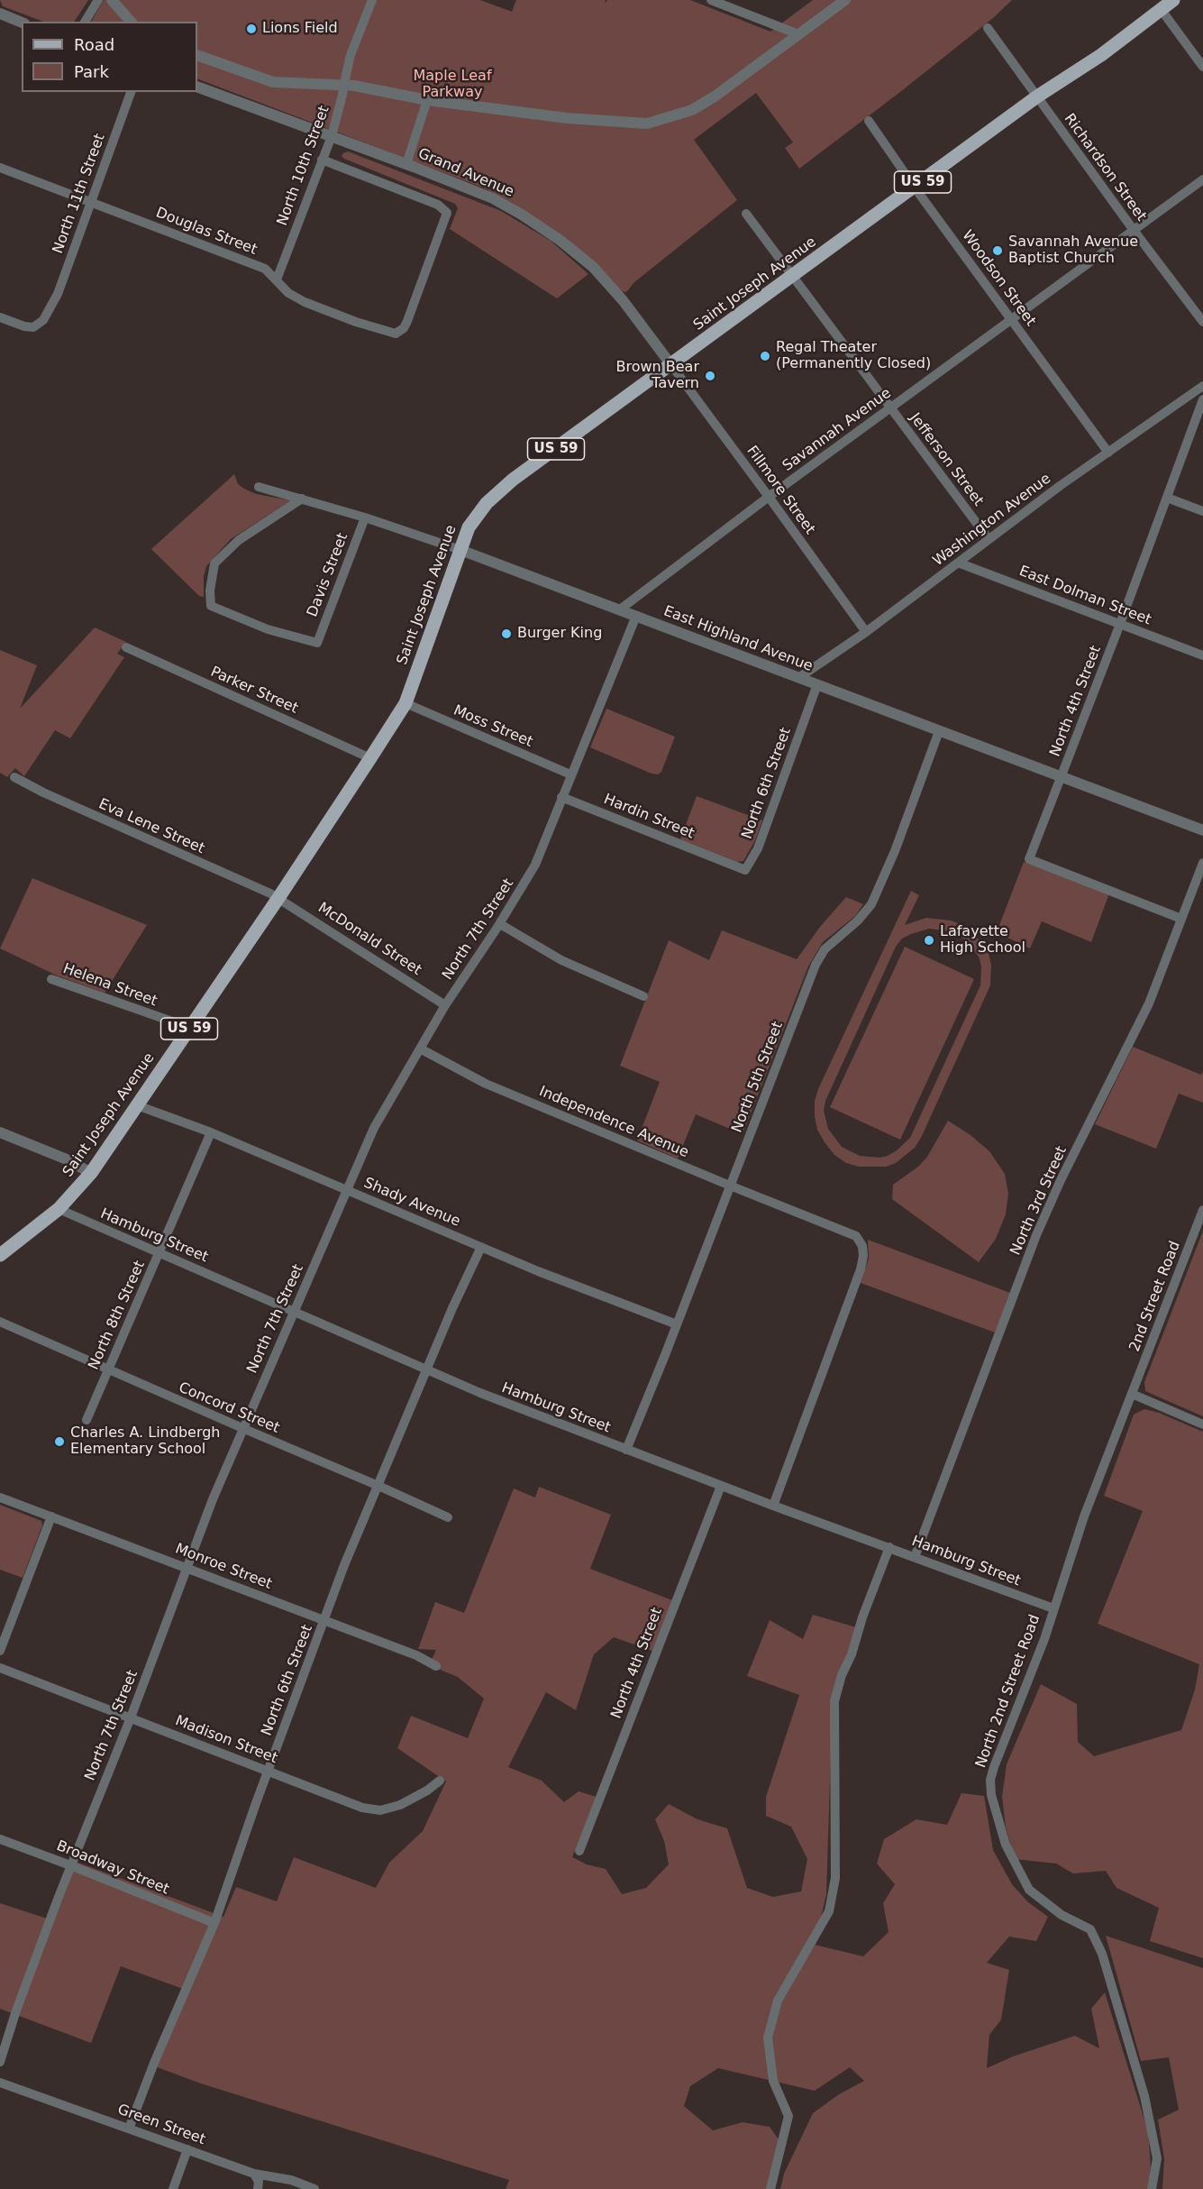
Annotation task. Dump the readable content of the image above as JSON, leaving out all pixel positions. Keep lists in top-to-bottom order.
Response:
{
  "streets": {
    "main road": ["US 59", "Saint Joseph Avenue"],
    "street": [
      "North 10th Street",
      "Richardson Street",
      "Grand Avenue",
      "North 11th Street",
      "Douglas Street",
      "Woodson Street",
      "Savannah Avenue",
      "Jefferson Street",
      "Fillmore Street",
      "Washington Avenue",
      "Davis Street",
      "East Dolman Street",
      "East Highland Avenue",
      "Parker Street",
      "North 4th Street",
      "Moss Street",
      "North 6th Street",
      "Hardin Street",
      "Eva Lene Street",
      "North 7th Street",
      "McDonald Street",
      "Helena Street",
      "North 5th Street",
      "Independence Avenue",
      "North 3rd Street",
      "Shady Avenue",
      "Hamburg Street",
      "2nd Street Road",
      "North 8th Street",
      "Concord Street",
      "Monroe Street",
      "North 2nd Street Road",
      "Madison Street",
      "Broadway Street",
      "Green Street"
    ]
  },
  "crossings": [
    ["North 10th Street", "Grand Avenue"],
    ["North 10th Street", "Douglas Street"],
    ["Richardson Street", "Saint Joseph Avenue"],
    ["Richardson Street", "Savannah Avenue"],
    ["Grand Avenue", "Saint Joseph Avenue"],
    ["Grand Avenue", "Fillmore Street"],
    ["North 11th Street", "Douglas Street"],
    ["Woodson Street", "Saint Joseph Avenue"],
    ["Woodson Street", "Savannah Avenue"],
    ["Woodson Street", "Washington Avenue"],
    ["Saint Joseph Avenue", "Jefferson Street"],
    ["Saint Joseph Avenue", "Fillmore Street"],
    ["Saint Joseph Avenue", "East Highland Avenue"],
    ["Saint Joseph Avenue", "Parker Street"],
    ["Saint Joseph Avenue", "Moss Street"],
    ["Saint Joseph Avenue", "Eva Lene Street"],
    ["Saint Joseph Avenue", "McDonald Street"],
    ["Saint Joseph Avenue", "Helena Street"],
    ["Saint Joseph Avenue", "Shady Avenue"],
    ["Saint Joseph Avenue", "Hamburg Street"],
    ["Savannah Avenue", "Jefferson Street"],
    ["Savannah Avenue", "Fillmore Street"],
    ["Savannah Avenue", "East Highland Avenue"],
    ["Jefferson Street", "Washington Avenue"],
    ["Fillmore Street", "Washington Avenue"],
    ["Washington Avenue", "East Dolman Street"],
    ["Washington Avenue", "East Highland Avenue"],
    ["Davis Street", "East Highland Avenue"],
    ["East Dolman Street", "North 4th Street"],
    ["East Highland Avenue", "North 4th Street"],
    ["East Highland Avenue", "North 6th Street"],
    ["East Highland Avenue", "North 7th Street"],
    ["East Highland Avenue", "North 5th Street"],
    ["North 4th Street", "North 3rd Street"],
    ["North 4th Street", "Hamburg Street"],
    ["Moss Street", "North 7th Street"],
    ["North 6th Street", "Hardin Street"],
    ["North 6th Street", "Shady Avenue"],
    ["North 6th Street", "Hamburg Street"],
    ["North 6th Street", "Concord Street"],
    ["North 6th Street", "Monroe Street"],
    ["North 6th Street", "Madison Street"],
    ["North 6th Street", "Broadway Street"],
    ["North 6th Street", "Green Street"],
    ["Hardin Street", "North 7th Street"],
    ["Eva Lene Street", "McDonald Street"],
    ["North 7th Street", "McDonald Street"],
    ["North 7th Street", "Independence Avenue"],
    ["North 7th Street", "Shady Avenue"],
    ["North 7th Street", "Hamburg Street"],
    ["North 7th Street", "Concord Street"],
    ["North 7th Street", "Monroe Street"],
    ["North 7th Street", "Madison Street"],
    ["North 7th Street", "Broadway Street"],
    ["North 5th Street", "Independence Avenue"],
    ["North 5th Street", "Shady Avenue"],
    ["North 5th Street", "Hamburg Street"],
    ["Independence Avenue", "Hamburg Street"],
    ["North 3rd Street", "Hamburg Street"],
    ["Shady Avenue", "North 8th Street"],
    ["Hamburg Street", "North 8th Street"],
    ["Hamburg Street", "North 2nd Street Road"],
    ["2nd Street Road", "North 2nd Street Road"],
    ["North 8th Street", "Concord Street"]
  ],
  "parks": ["Maple Leaf Parkway"],
  "places": [
    "Lions Field",
    "Savannah Avenue Baptist Church",
    "Regal Theater (Permanently Closed)",
    "Brown Bear Tavern",
    "Burger King",
    "Lafayette High School",
    "Charles A. Lindbergh Elementary School"
  ],
  "legend": ["Road", "Park"]
}
